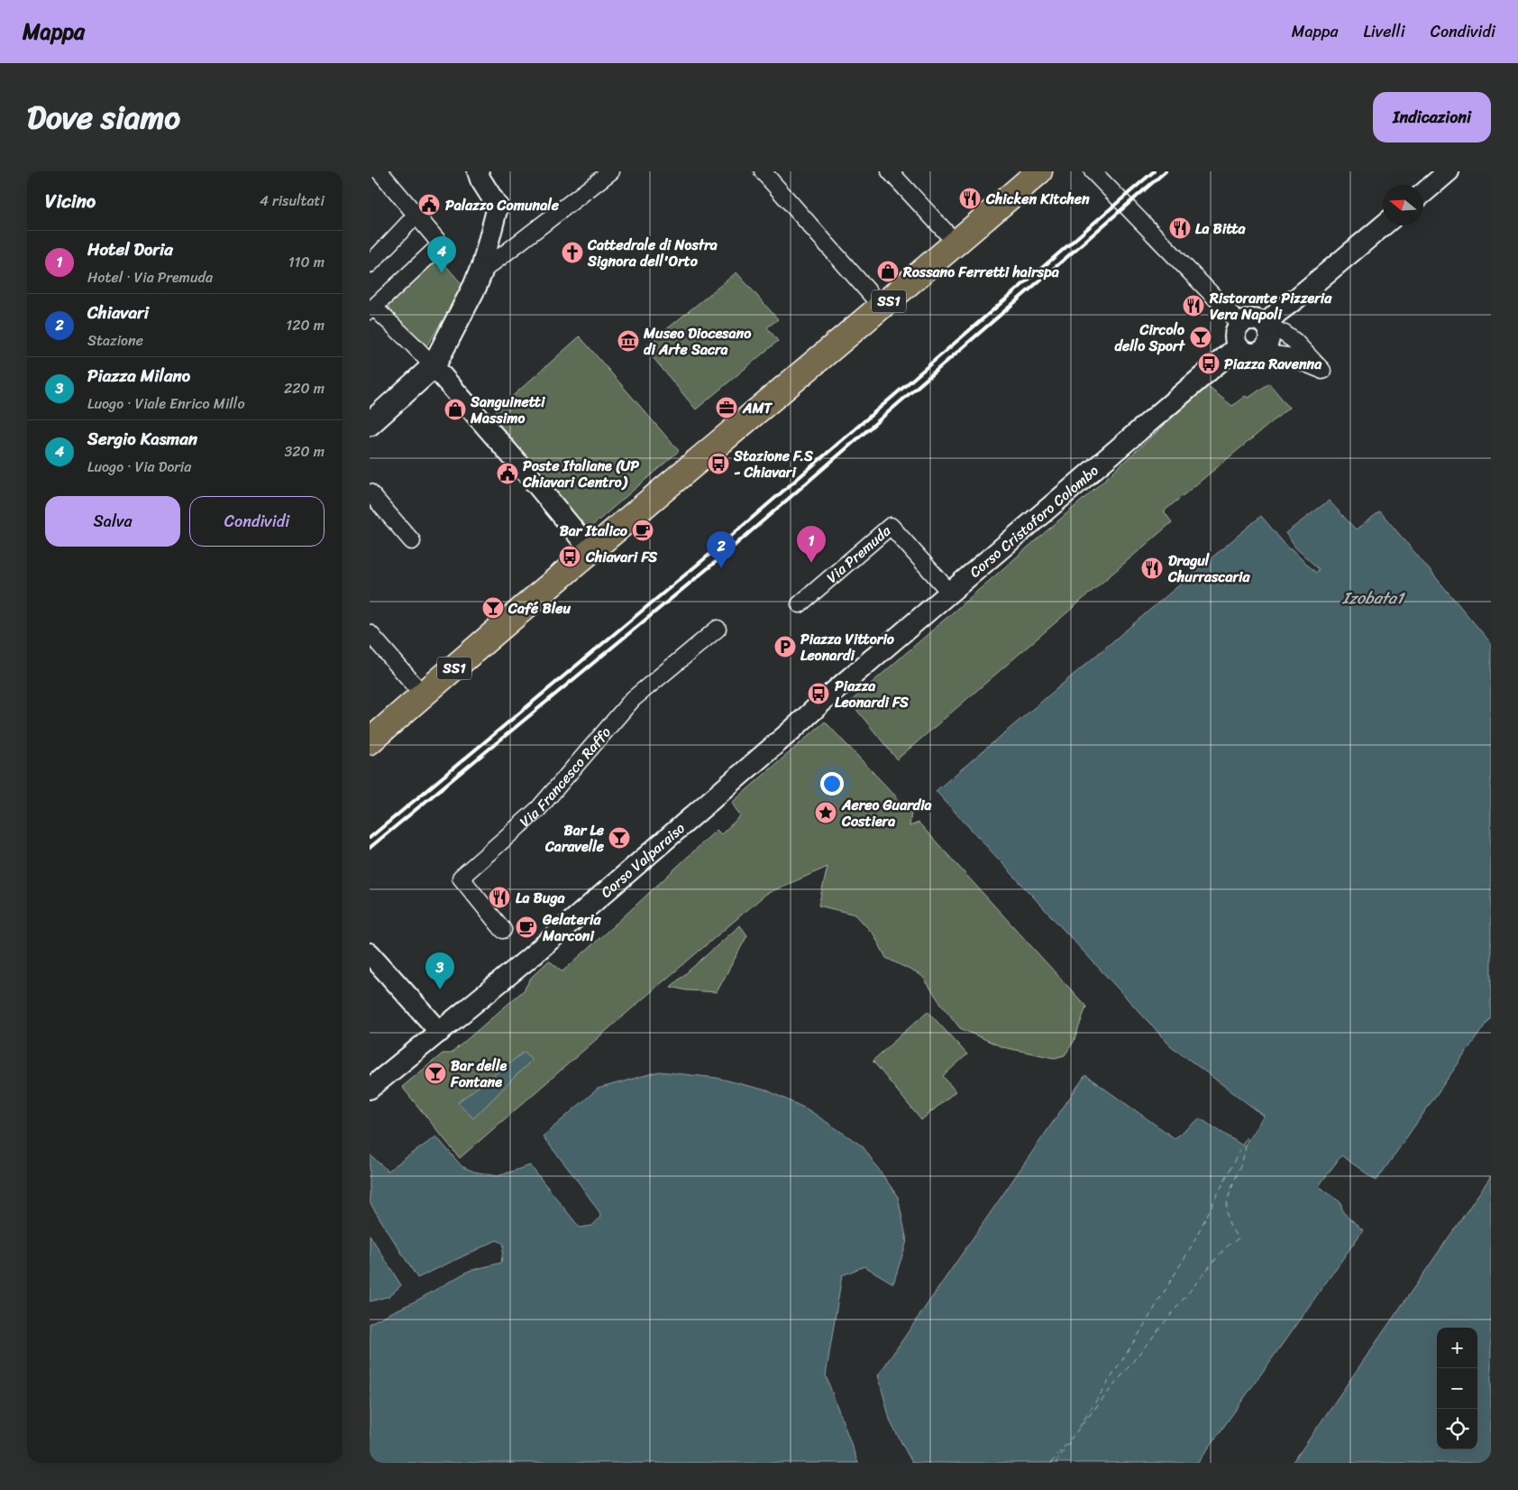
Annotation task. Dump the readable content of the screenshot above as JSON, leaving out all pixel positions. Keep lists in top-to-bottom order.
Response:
{
  "streets": {
    "main road": ["SS1"],
    "street": [
      "Corso Cristoforo Colombo",
      "Via Premuda",
      "Via Francesco Raffo",
      "Corso Valparaiso"
    ]
  },
  "crossings": [
    ["Corso Cristoforo Colombo", "Via Premuda"],
    ["Corso Cristoforo Colombo", "Corso Valparaiso"]
  ],
  "water": ["Izobata1"],
  "places": {
    "restaurant": [
      "Chicken Kitchen",
      "La Bitta",
      "Ristorante Pizzeria Vera Napoli",
      "Dragul Churrascaria",
      "La Buga"
    ],
    "public building": ["Palazzo Comunale", "Poste Italiane (UP Chiavari Centro)"],
    "church": ["Cattedrale di Nostra Signora dell'Orto"],
    "shop": ["Rossano Ferretti hairspa", "Sanguinetti Massimo"],
    "bar": [
      "Circolo dello Sport",
      "Café Bleu",
      "Bar Le Caravelle",
      "Bar delle Fontane"
    ],
    "museum": ["Museo Diocesano di Arte Sacra"],
    "bus stop": [
      "Piazza Ravenna",
      "Stazione F.S - Chiavari",
      "Chiavari FS",
      "Piazza Leonardi FS"
    ],
    "office": ["AMT"],
    "cafe": ["Bar Italico", "Gelateria Marconi"],
    "parking": ["Piazza Vittorio Leonardi"],
    "place": ["Aereo Guardia Costiera"]
  },
  "north": "left",
  "page": {
    "header": "Mappa",
    "nav": ["Mappa", "Livelli", "Condividi"],
    "title": "Dove siamo",
    "buttons": [
      "Indicazioni",
      ["Salva", "Condividi"]
    ],
    "heading": ["Vicino", "4 risultati"],
    "list": [
      {
        "mark": "1",
        "name": "Hotel Doria",
        "note": "Hotel · Via Premuda",
        "value": "110 m"
      },
      {
        "mark": "2",
        "name": "Chiavari",
        "note": "Stazione",
        "value": "120 m"
      },
      {
        "mark": "3",
        "name": "Piazza Milano",
        "note": "Luogo · Viale Enrico Millo",
        "value": "220 m"
      },
      {
        "mark": "4",
        "name": "Sergio Kasman",
        "note": "Luogo · Via Doria",
        "value": "320 m"
      }
    ],
    "pins": [
      "4",
      "1",
      "2",
      "3"
    ],
    "map_buttons": ["+", "−"]
  }
}
